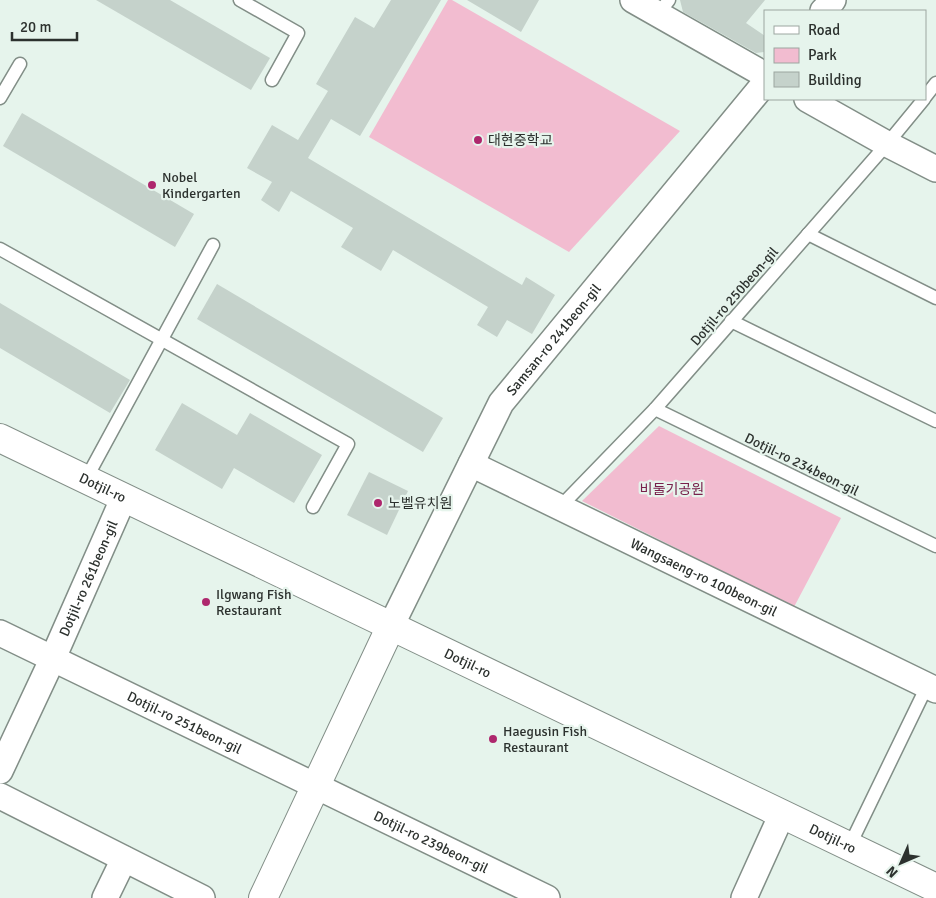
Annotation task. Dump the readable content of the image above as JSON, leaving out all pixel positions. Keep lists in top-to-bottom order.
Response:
{
  "streets": {
    "main road": ["Dotjil-ro"],
    "street": [
      "Samsan-ro 241beon-gil",
      "Wangsaeng-ro 100beon-gil",
      "Dotjil-ro 261beon-gil",
      "Dotjil-ro 251beon-gil",
      "Dotjil-ro 239beon-gil"
    ],
    "lane": ["Dotjil-ro 250beon-gil", "Dotjil-ro 234beon-gil"]
  },
  "crossings": [
    ["Dotjil-ro 250beon-gil", "Dotjil-ro 234beon-gil"],
    ["Dotjil-ro 250beon-gil", "Wangsaeng-ro 100beon-gil"],
    ["Samsan-ro 241beon-gil", "Dotjil-ro"],
    ["Samsan-ro 241beon-gil", "Wangsaeng-ro 100beon-gil"],
    ["Dotjil-ro", "Dotjil-ro 261beon-gil"],
    ["Dotjil-ro 261beon-gil", "Dotjil-ro 251beon-gil"],
    ["Dotjil-ro 251beon-gil", "Dotjil-ro 239beon-gil"]
  ],
  "parks": ["비둘기공원"],
  "places": [
    "대현중학교",
    "Nobel Kindergarten",
    "노벨유치원",
    "Ilgwang Fish Restaurant",
    "Haegusin Fish Restaurant"
  ],
  "legend": ["Road", "Park", "Building"],
  "scale_bar": "20 m",
  "north": "bottom left"
}
